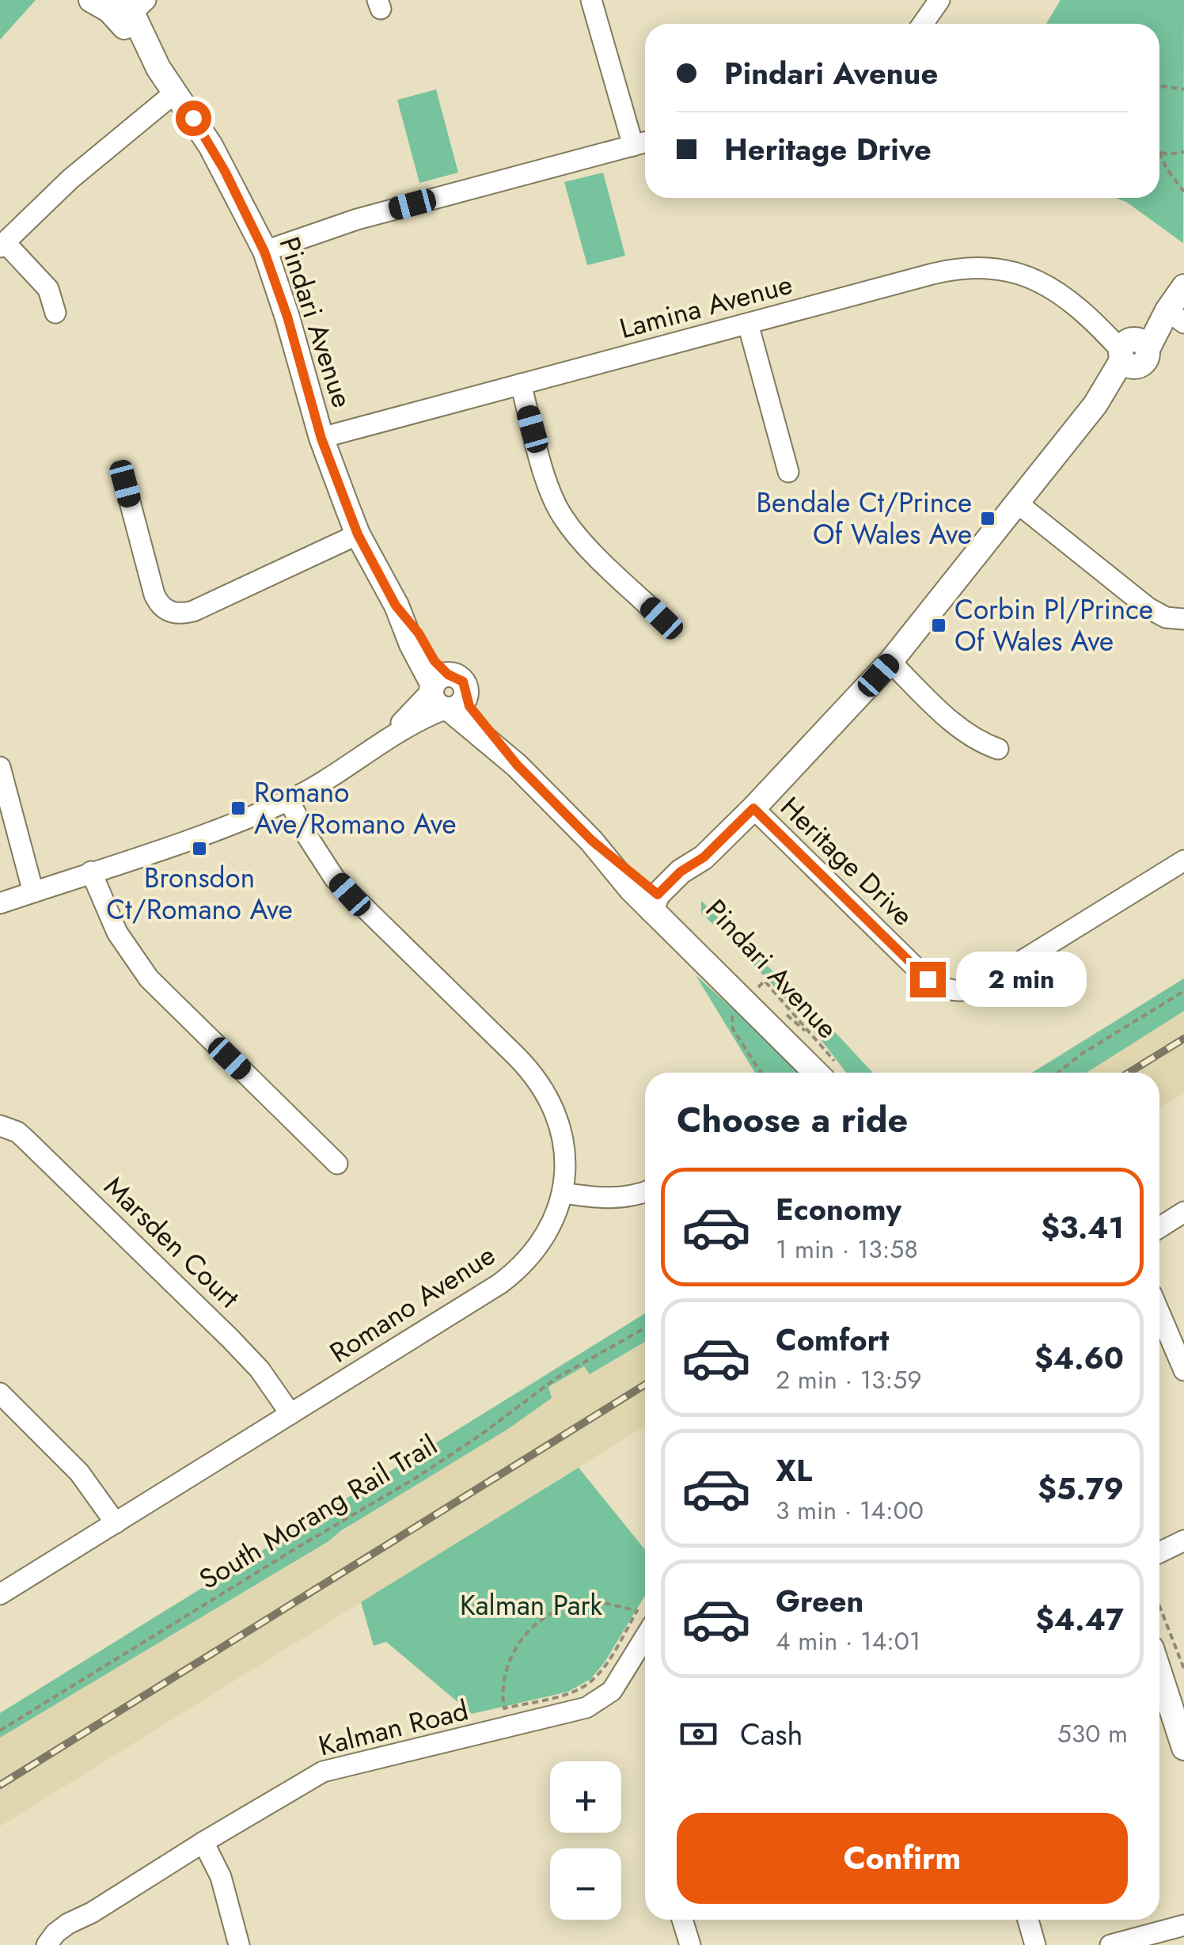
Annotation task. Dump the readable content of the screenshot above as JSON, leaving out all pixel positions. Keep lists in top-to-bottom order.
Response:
{
  "streets": {
    "street": [
      "Lamina Avenue",
      "Pindari Avenue",
      "Heritage Drive",
      "Marsden Court",
      "Romano Avenue",
      "Kalman Road"
    ],
    "path": ["South Morang Rail Trail"]
  },
  "crossings": [
    ["Lamina Avenue", "Pindari Avenue"],
    ["Marsden Court", "Romano Avenue"]
  ],
  "parks": ["Kalman Park"],
  "places": {
    "transit": [
      "Bendale Ct/Prince Of Wales Ave",
      "Corbin Pl/Prince Of Wales Ave",
      "Romano Ave/Romano Ave",
      "Bronsdon Ct/Romano Ave"
    ]
  },
  "page": {
    "banner": ["Pindari Avenue", "Heritage Drive"],
    "bubble": "2 min",
    "heading": "Choose a ride",
    "list": [
      {
        "name": "Economy",
        "note": "1 min · 13:58",
        "value": "$3.41"
      },
      {
        "name": "Comfort",
        "note": "2 min · 13:59",
        "value": "$4.60"
      },
      {
        "name": "XL",
        "note": "3 min · 14:00",
        "value": "$5.79"
      },
      {
        "name": "Green",
        "note": "4 min · 14:01",
        "value": "$4.47"
      }
    ],
    "pay": ["Cash", "530 m"],
    "map_buttons": ["+", "−"],
    "buttons": "Confirm"
  }
}
